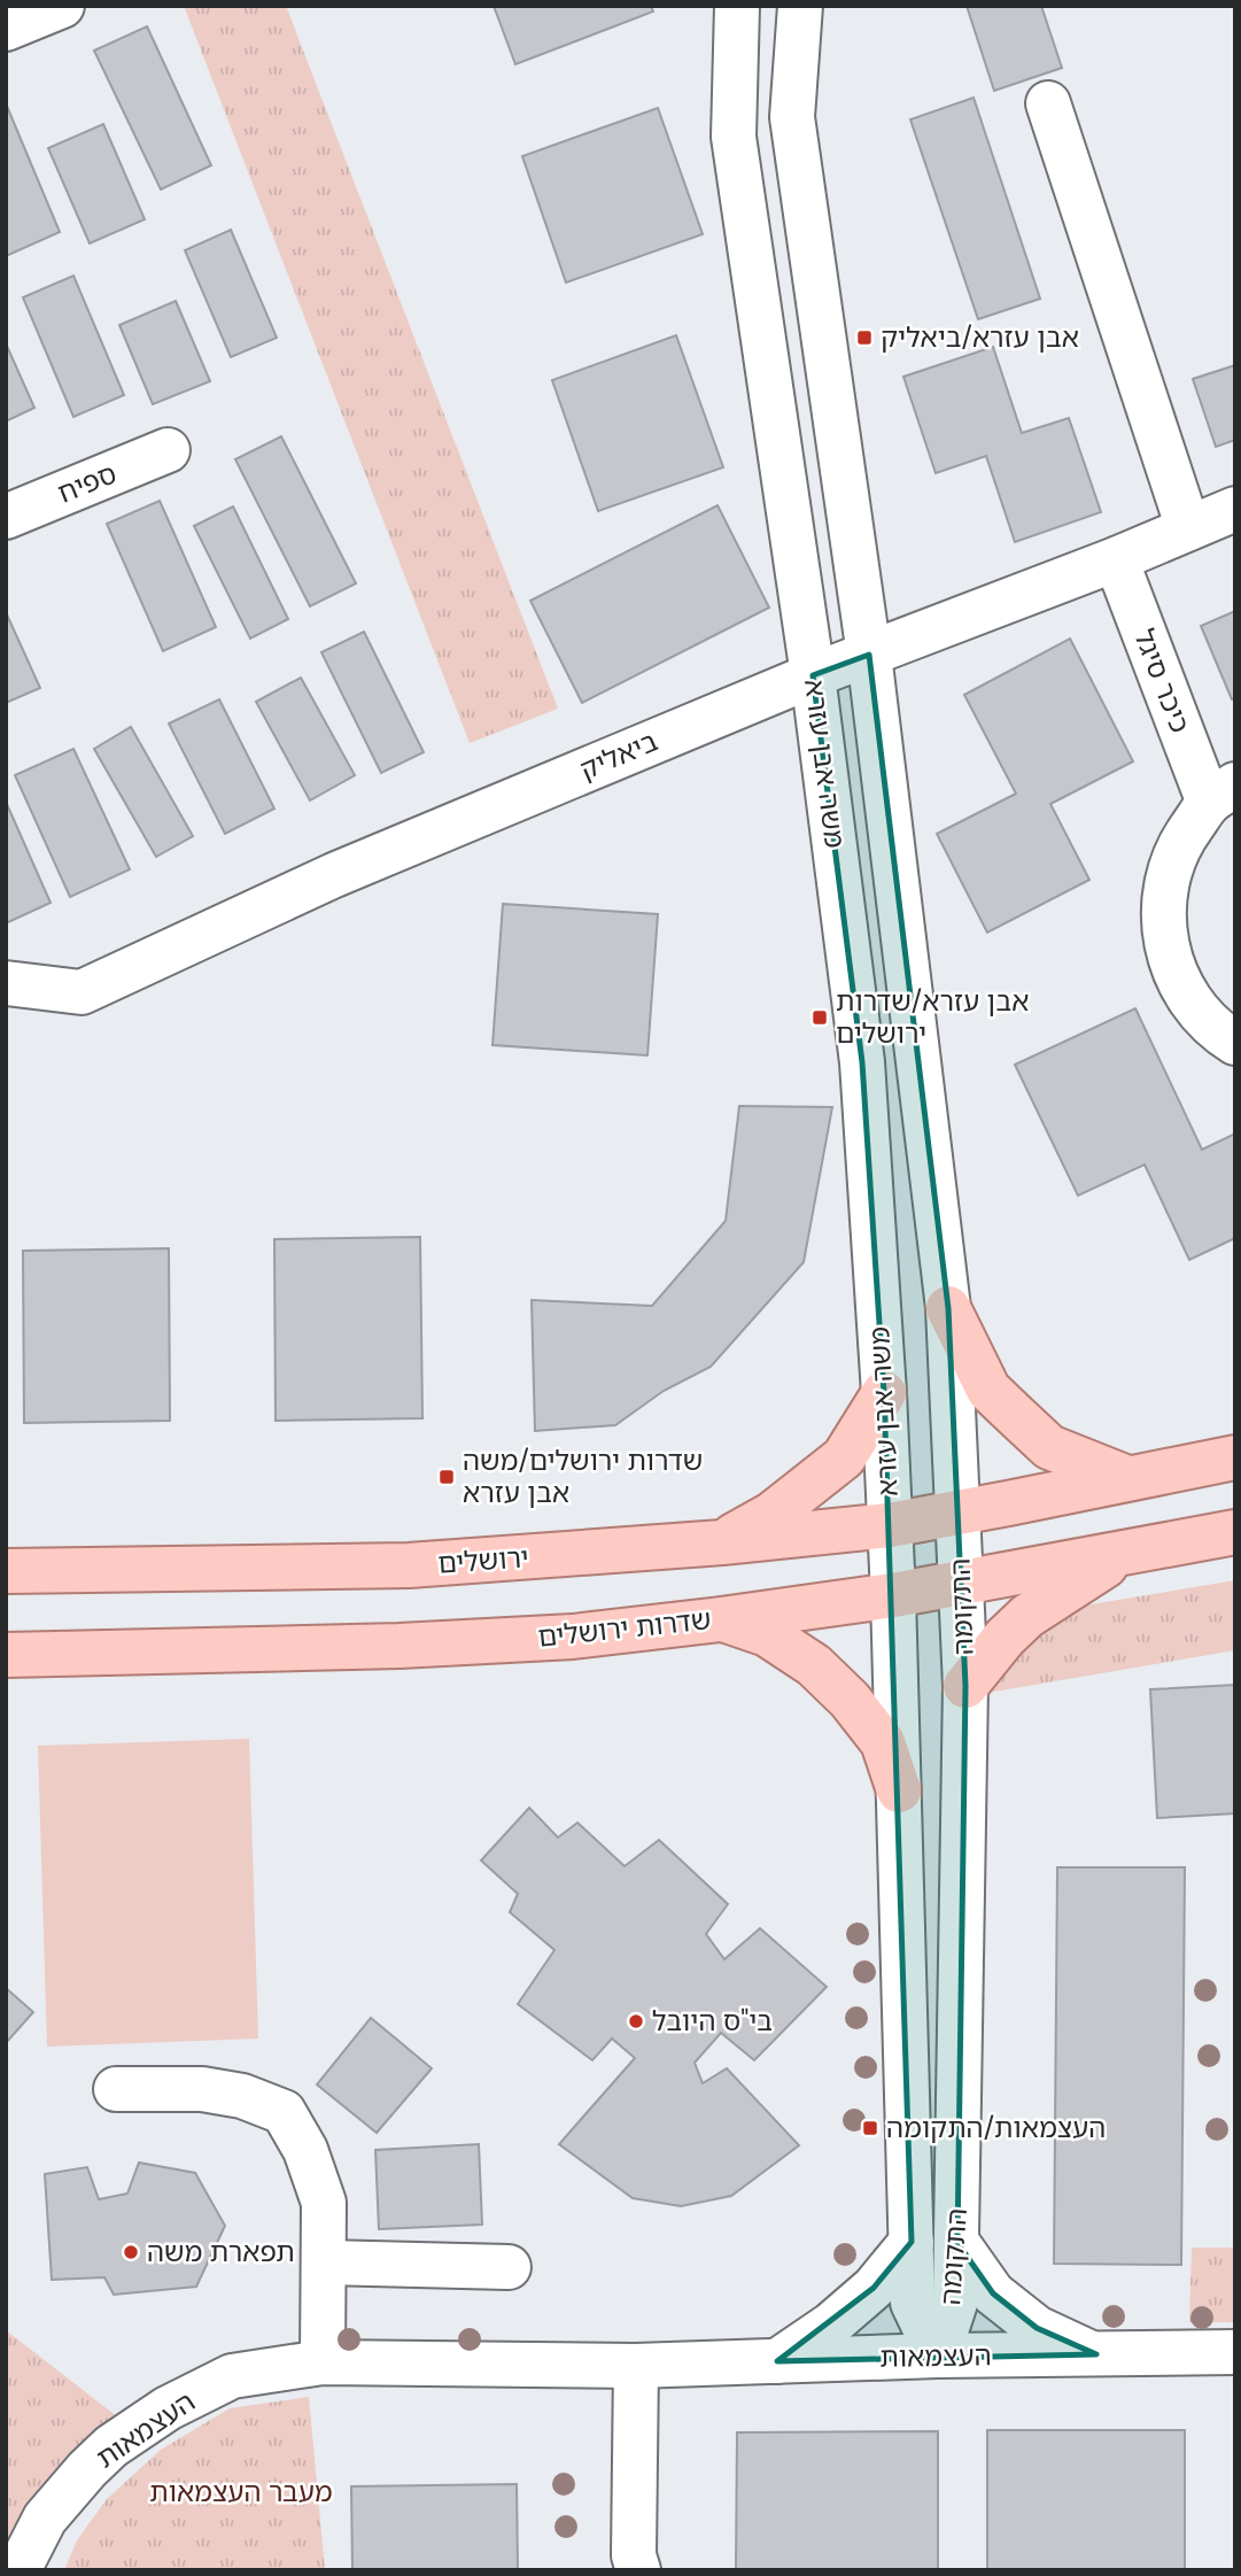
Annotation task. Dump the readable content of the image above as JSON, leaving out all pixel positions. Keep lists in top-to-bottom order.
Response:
{
  "streets": {
    "main road": ["ירושלים", "שדרות ירושלים"],
    "street": [
      "ספיח",
      "כיכר סיגל",
      "ביאליק",
      "משה אבן עזרא",
      "התקומה",
      "העצמאות"
    ]
  },
  "crossings": [
    ["כיכר סיגל", "ביאליק"],
    ["ביאליק", "משה אבן עזרא"],
    ["משה אבן עזרא", "ירושלים"],
    ["משה אבן עזרא", "התקומה"],
    ["ירושלים", "התקומה"],
    ["התקומה", "שדרות ירושלים"],
    ["התקומה", "העצמאות"]
  ],
  "parks": ["מעבר העצמאות"],
  "places": {
    "transit": [
      "אבן עזרא/ביאליק",
      "אבן עזרא/שדרות ירושלים",
      "שדרות ירושלים/משה אבן עזרא",
      "העצמאות/התקומה"
    ],
    "other": ["בי\"ס היובל", "תפארת משה"]
  }
}
